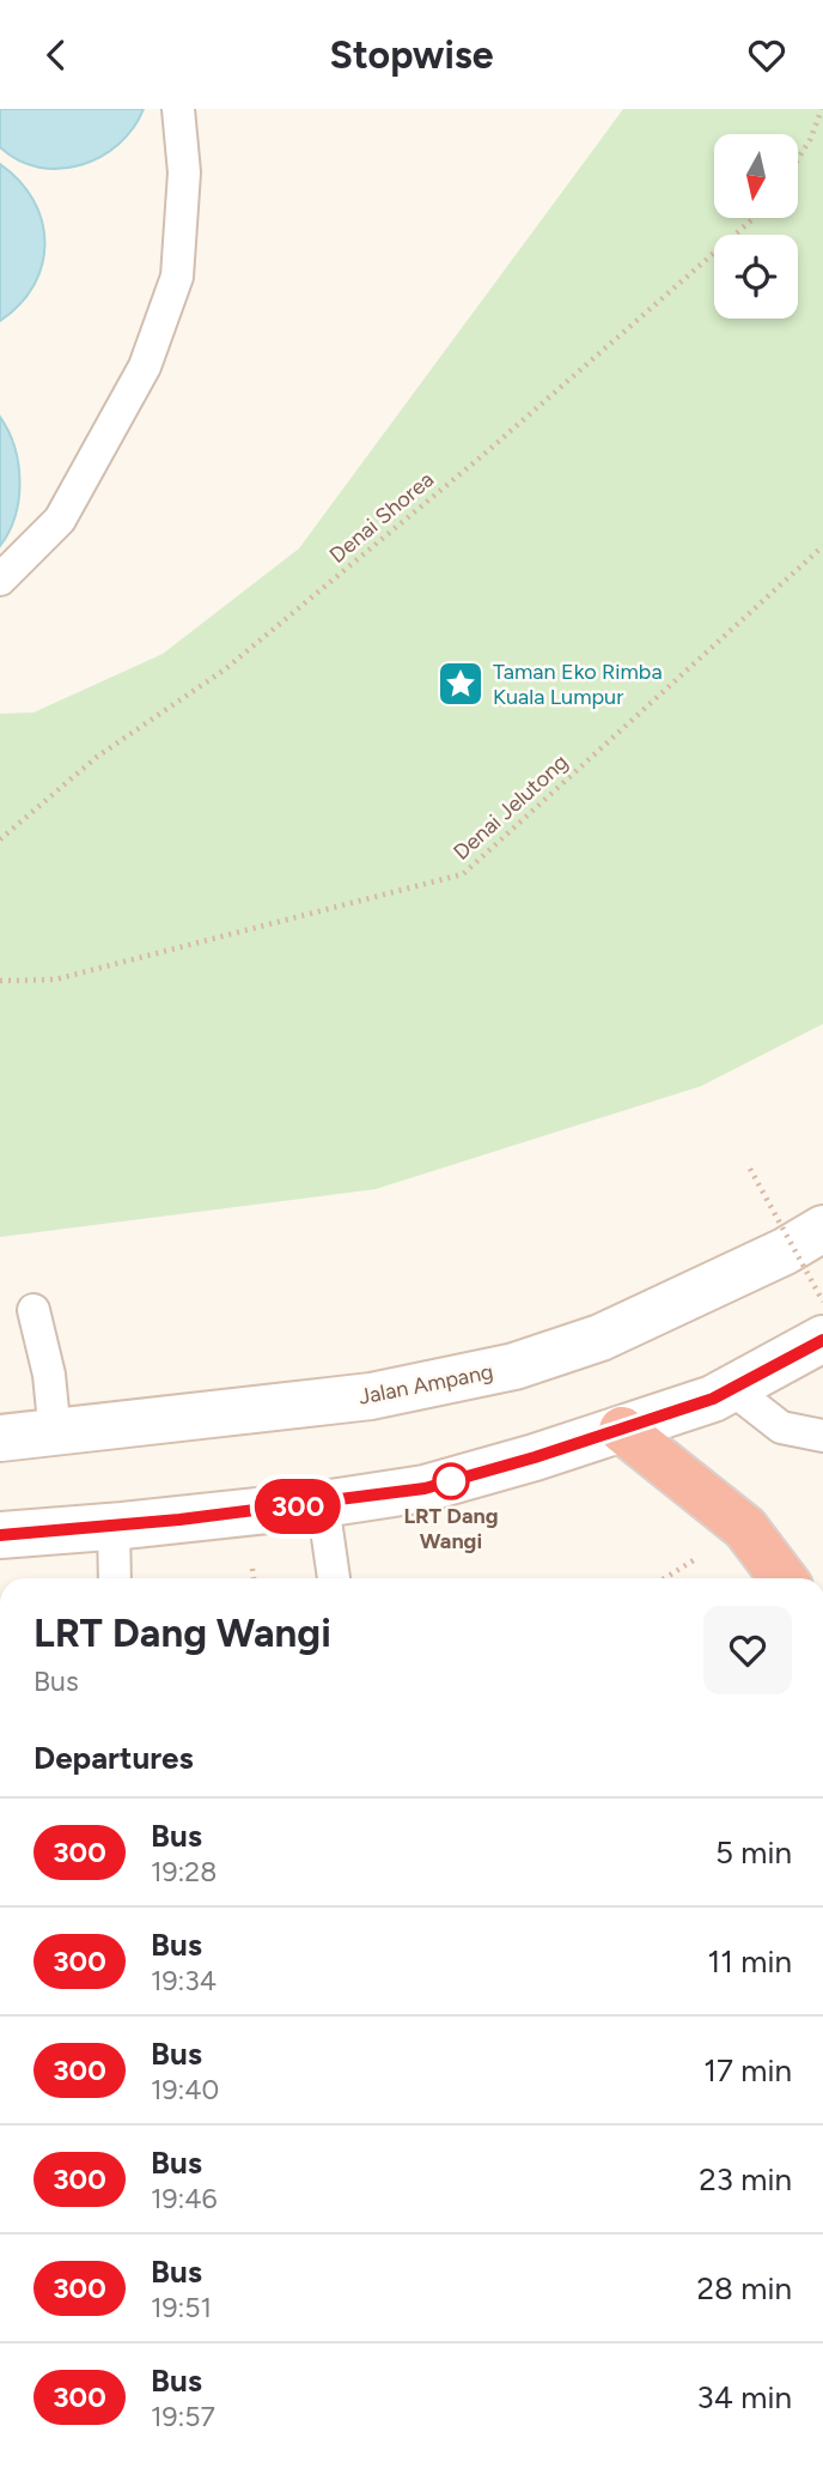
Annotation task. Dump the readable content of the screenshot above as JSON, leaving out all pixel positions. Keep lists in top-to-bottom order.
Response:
{
  "streets": {
    "street": ["Jalan Ampang"],
    "path": ["Denai Shorea", "Denai Jelutong"]
  },
  "places": {
    "place": ["Taman Eko Rimba Kuala Lumpur"],
    "other": ["LRT Dang Wangi"]
  },
  "lines": ["bus line 300"],
  "north": "bottom",
  "page": {
    "header": "Stopwise",
    "on_map": "300",
    "heading": [
      ["LRT Dang Wangi", "Bus"],
      "Departures"
    ],
    "list": [
      {
        "mark": "300",
        "name": "Bus",
        "note": "19:28",
        "value": "5 min"
      },
      {
        "mark": "300",
        "name": "Bus",
        "note": "19:34",
        "value": "11 min"
      },
      {
        "mark": "300",
        "name": "Bus",
        "note": "19:40",
        "value": "17 min"
      },
      {
        "mark": "300",
        "name": "Bus",
        "note": "19:46",
        "value": "23 min"
      },
      {
        "mark": "300",
        "name": "Bus",
        "note": "19:51",
        "value": "28 min"
      },
      {
        "mark": "300",
        "name": "Bus",
        "note": "19:57",
        "value": "34 min"
      }
    ]
  }
}
